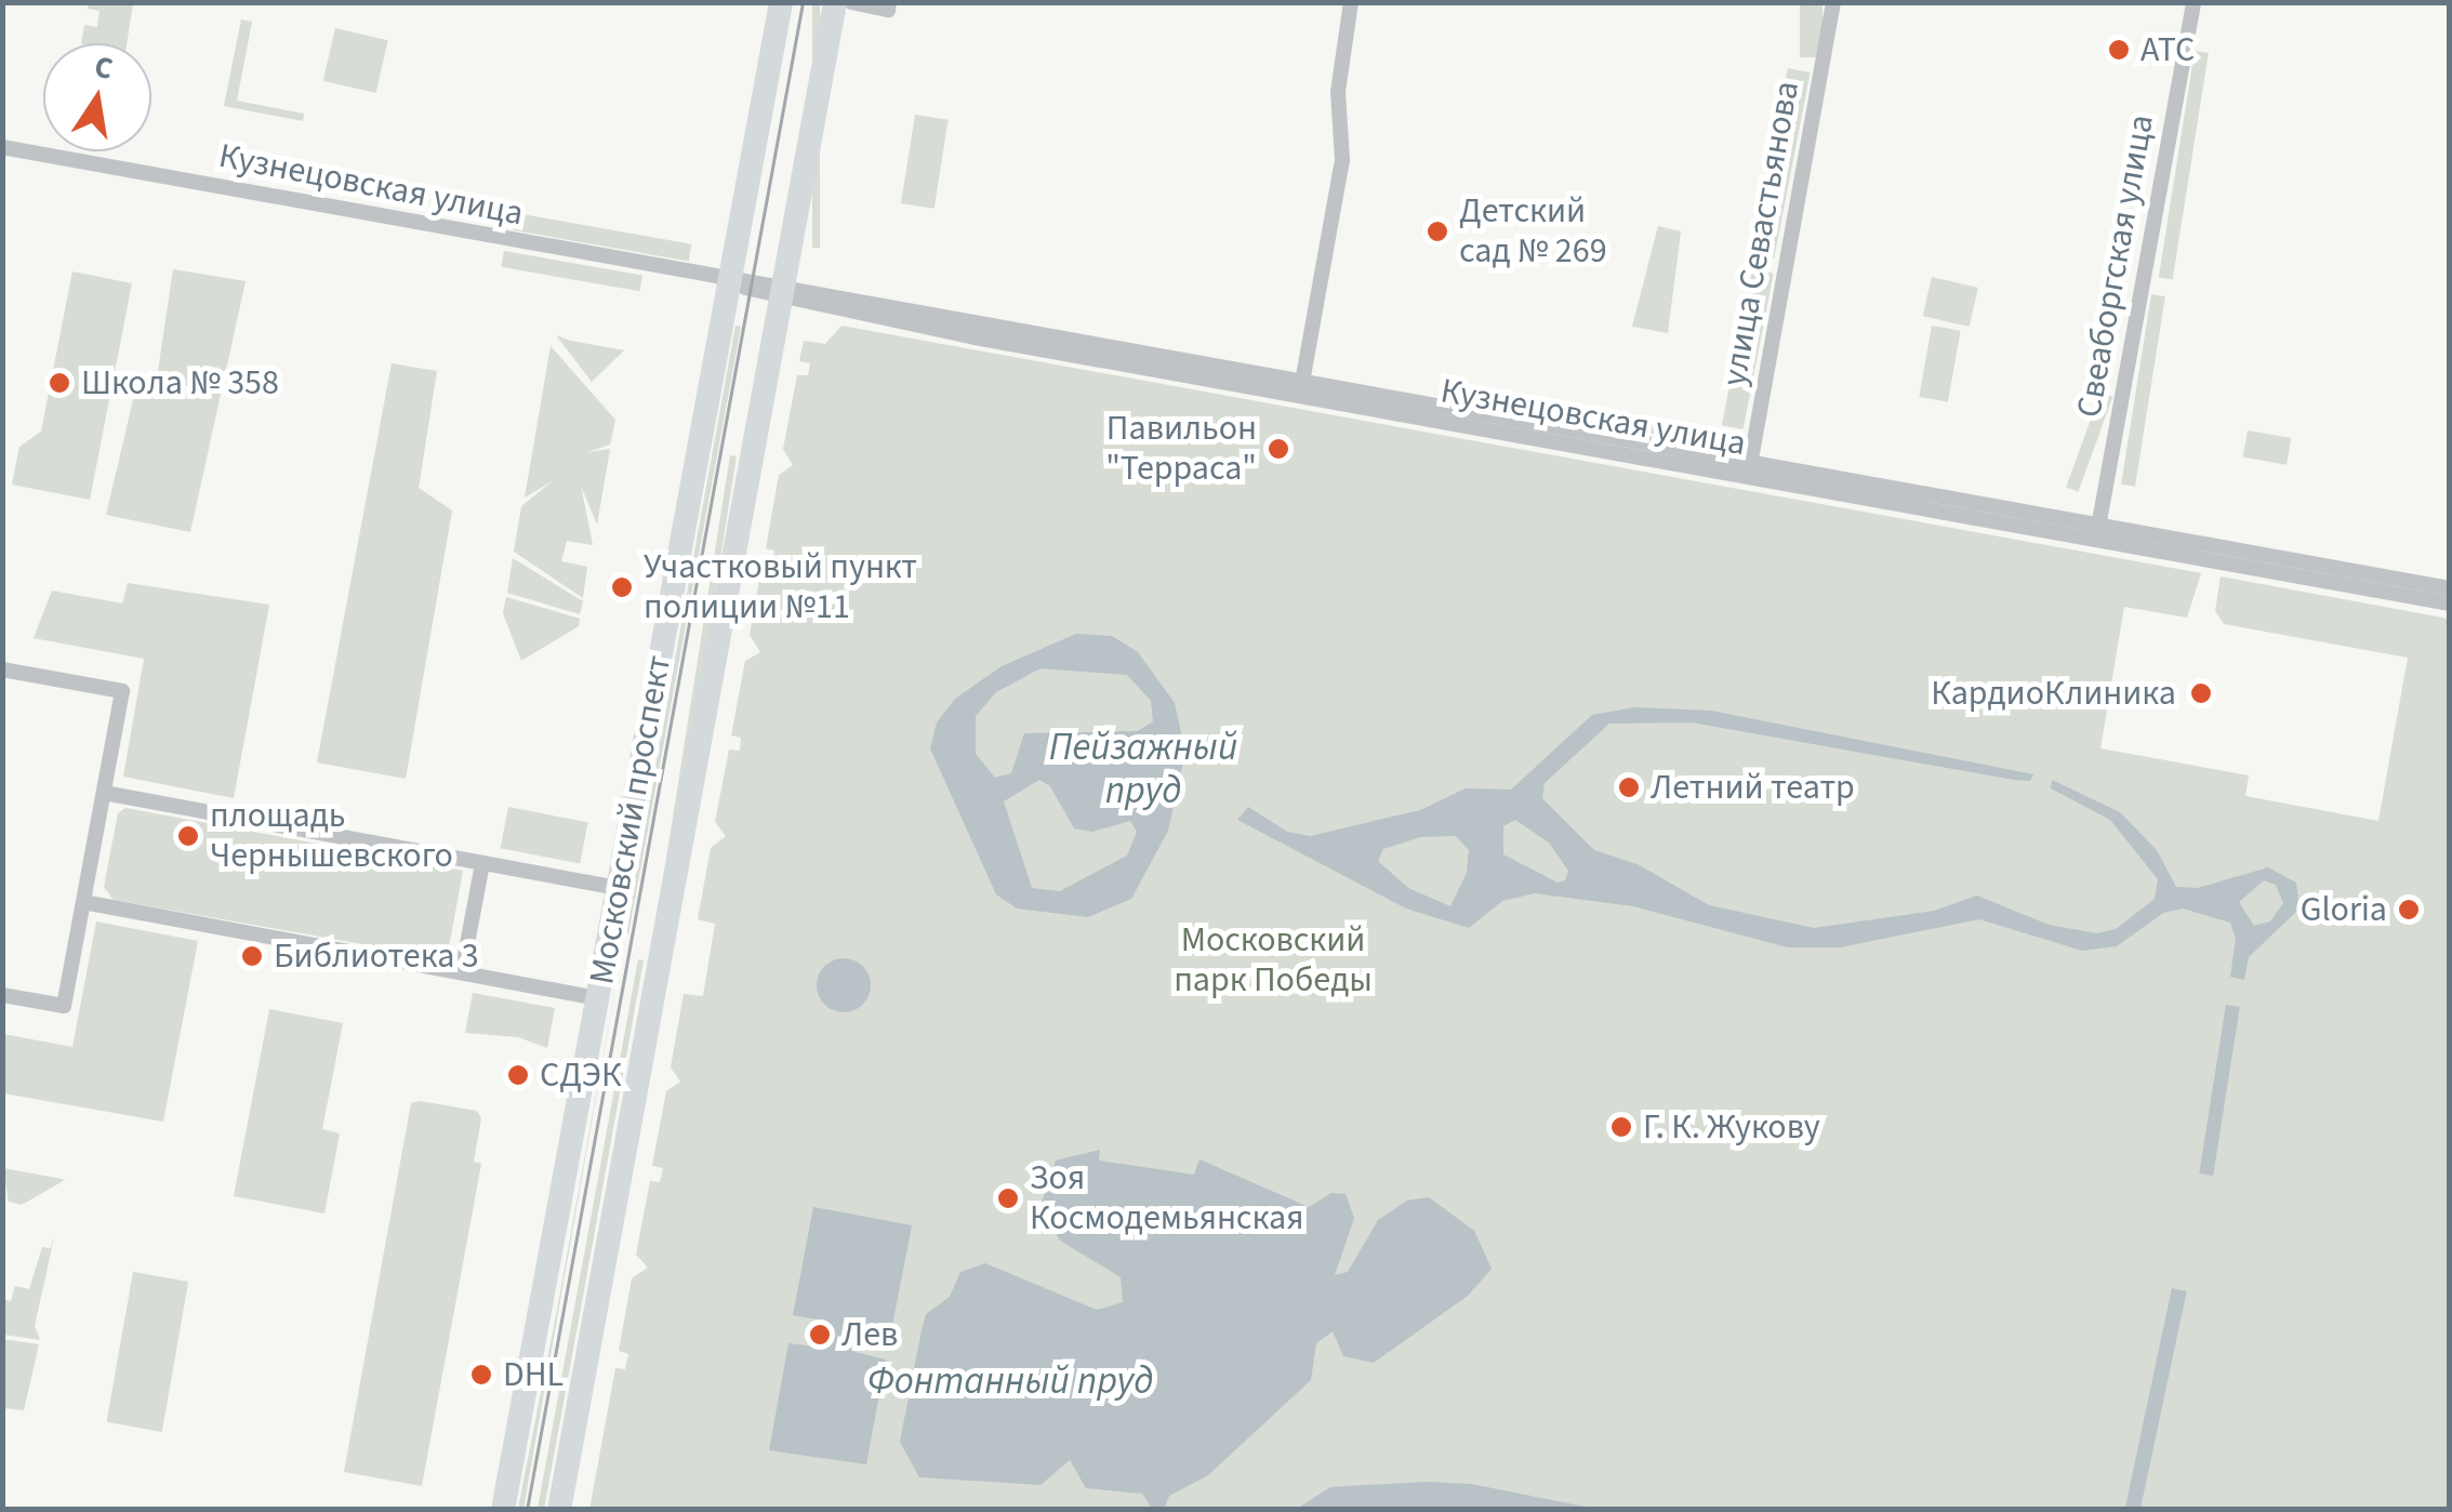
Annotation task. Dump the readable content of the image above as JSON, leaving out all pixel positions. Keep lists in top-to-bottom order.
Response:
{
  "streets": {
    "main road": ["Московский проспект"],
    "street": ["Кузнецовская улица", "улица Севастьянова", "Свеаборгская улица"]
  },
  "crossings": [
    ["Кузнецовская улица", "улица Севастьянова"],
    ["Кузнецовская улица", "Свеаборгская улица"],
    ["Кузнецовская улица", "Московский проспект"]
  ],
  "water": ["Пейзажный пруд", "Фонтанный пруд"],
  "parks": ["Московский парк Победы"],
  "places": [
    "АТС",
    "Детский сад № 269",
    "Школа № 358",
    "Павильон \"Терраса\"",
    "Участковый пункт полиции №11",
    "КардиоКлиника",
    "Летний театр",
    "площадь Чернышевского",
    "Gloria",
    "Библиотека 3",
    "СДЭК",
    "Г. К. Жукову",
    "Зоя Космодемьянская",
    "Лев",
    "DHL"
  ],
  "north": "top"
}
